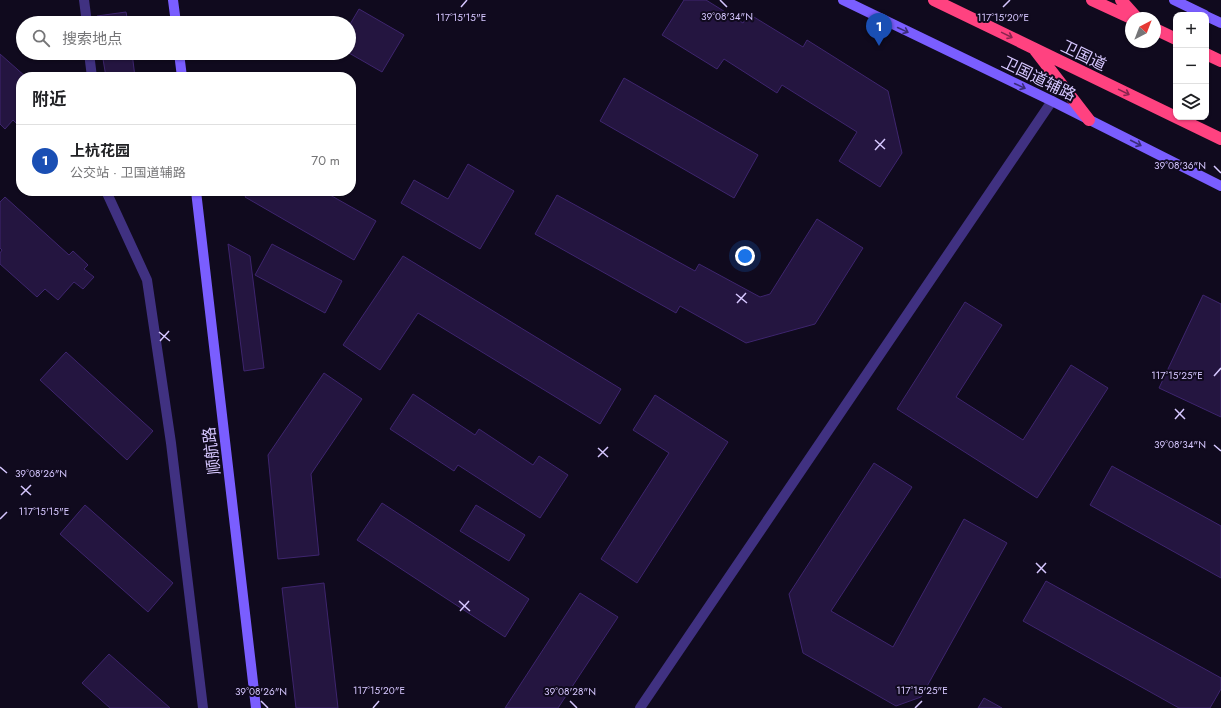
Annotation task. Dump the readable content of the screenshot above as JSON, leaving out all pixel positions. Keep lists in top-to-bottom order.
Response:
{
  "streets": {
    "highway": ["卫国道"],
    "street": ["卫国道辅路", "顺航路"]
  },
  "one_way": ["卫国道", "卫国道辅路"],
  "north": "top right",
  "page": {
    "map_buttons": ["+", "−"],
    "pins": "1",
    "search": "搜索地点",
    "heading": "附近",
    "list": [
      {
        "mark": "1",
        "name": "上杭花园",
        "note": "公交站 · 卫国道辅路",
        "value": "70 m"
      }
    ]
  },
  "coordinates": [
    "39°08'34\"N",
    "117°15'15\"E",
    "117°15'20\"E",
    "39°08'36\"N",
    "117°15'25\"E",
    "39°08'26\"N",
    "39°08'28\"N"
  ]
}
